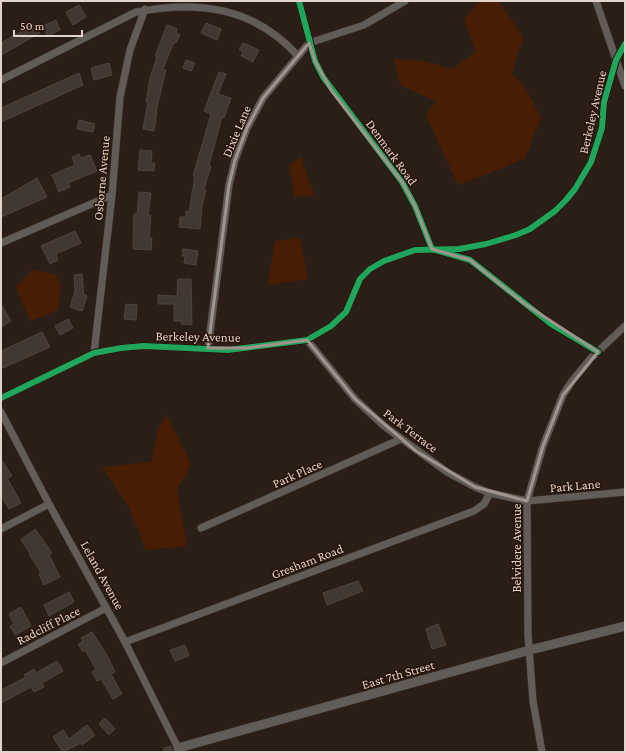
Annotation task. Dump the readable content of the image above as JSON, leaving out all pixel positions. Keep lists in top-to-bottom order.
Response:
{
  "streets": {
    "street": [
      "Berkeley Avenue",
      "Dixie Lane",
      "Denmark Road",
      "Osborne Avenue",
      "Park Terrace",
      "Park Place",
      "Park Lane",
      "Belvidere Avenue",
      "Gresham Road",
      "Leland Avenue",
      "Radcliff Place",
      "East 7th Street"
    ]
  },
  "crossings": [
    ["Berkeley Avenue", "Dixie Lane"],
    ["Berkeley Avenue", "Denmark Road"],
    ["Berkeley Avenue", "Osborne Avenue"],
    ["Berkeley Avenue", "Park Terrace"],
    ["Dixie Lane", "Denmark Road"],
    ["Park Terrace", "Park Place"],
    ["Park Terrace", "Park Lane"],
    ["Park Terrace", "Belvidere Avenue"],
    ["Park Terrace", "Gresham Road"],
    ["Park Lane", "Belvidere Avenue"],
    ["Belvidere Avenue", "East 7th Street"],
    ["Gresham Road", "Leland Avenue"],
    ["Leland Avenue", "Radcliff Place"],
    ["Leland Avenue", "East 7th Street"]
  ],
  "scale_bar": "50 m"
}
